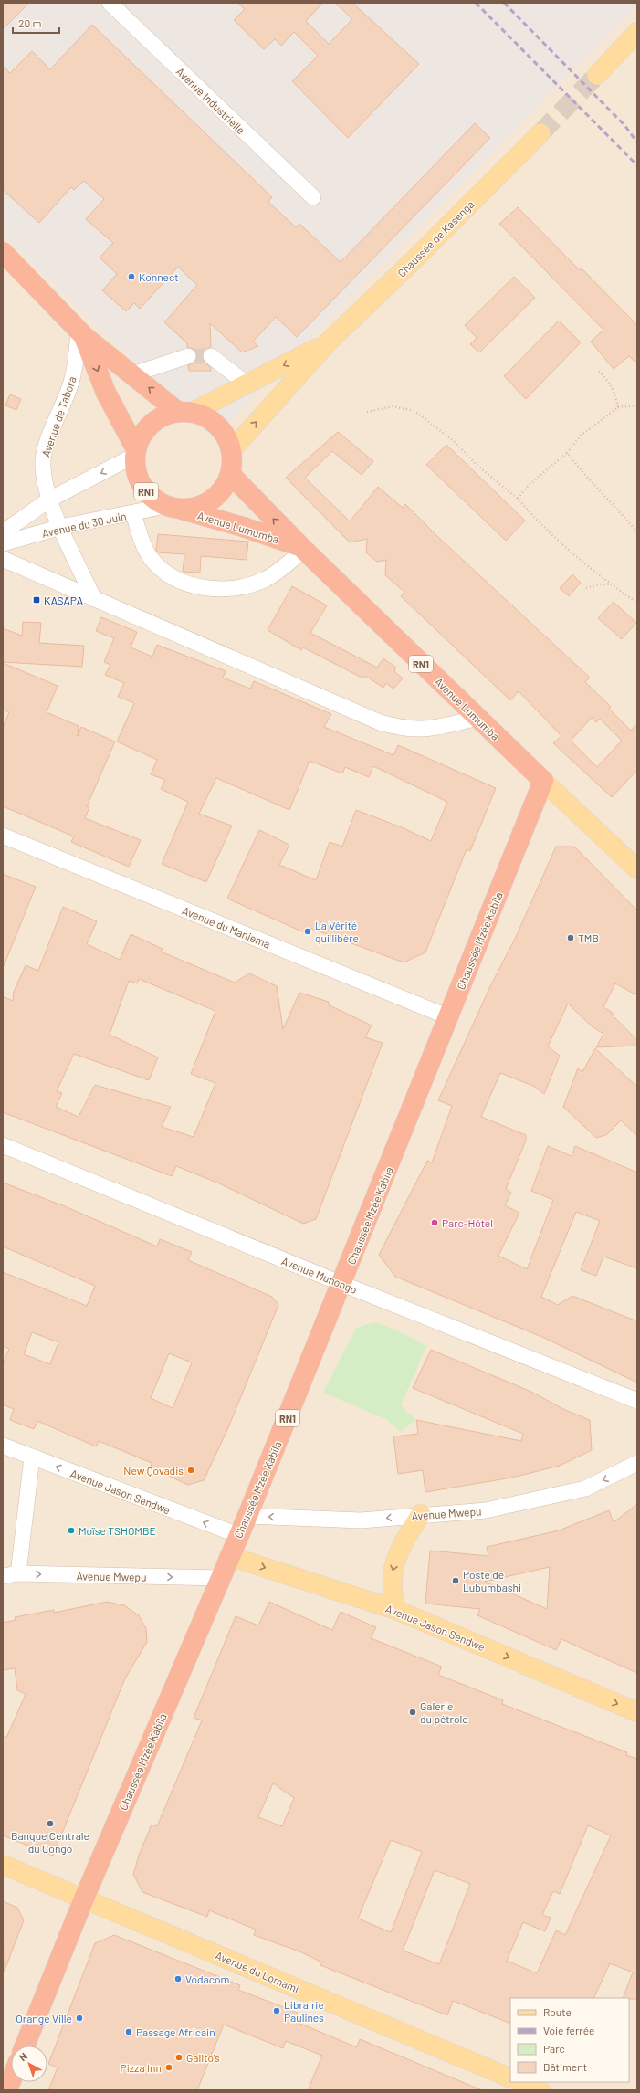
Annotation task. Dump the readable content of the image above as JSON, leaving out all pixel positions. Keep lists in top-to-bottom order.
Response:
{
  "streets": {
    "highway": ["RN1", "Avenue Lumumba", "Chaussée Mzée Kabila"],
    "main road": ["Chaussée de Kasenga", "Avenue Jason Sendwe", "Avenue du Lomami"],
    "street": [
      "Avenue Industrielle",
      "Avenue de Tabora",
      "Avenue du 30 Juin",
      "Avenue du Maniema",
      "Avenue Munongo",
      "Avenue Mwepu"
    ]
  },
  "crossings": [
    ["Avenue de Tabora", "Avenue du 30 Juin"],
    ["Avenue de Tabora", "Avenue Lumumba"],
    ["Avenue du 30 Juin", "Avenue Lumumba"],
    ["Avenue Lumumba", "Chaussée Mzée Kabila"],
    ["Avenue du Maniema", "Chaussée Mzée Kabila"],
    ["Chaussée Mzée Kabila", "Avenue Munongo"],
    ["Chaussée Mzée Kabila", "Avenue Jason Sendwe"],
    ["Chaussée Mzée Kabila", "Avenue Mwepu"],
    ["Chaussée Mzée Kabila", "Avenue du Lomami"]
  ],
  "places": {
    "other": [
      "Konnect",
      "La Vérité qui libère",
      "TMB",
      "Parc-Hôtel",
      "New Qovadis",
      "Moïse TSHOMBE",
      "Poste de Lubumbashi",
      "Galerie du pétrole",
      "Banque Centrale du Congo",
      "Vodacom",
      "Librairie Paulines",
      "Orange Ville",
      "Passage Africain",
      "Galito's",
      "Pizza Inn"
    ],
    "transit": ["KASAPA"]
  },
  "legend": [
    "Route",
    "Voie ferrée",
    "Parc",
    "Bâtiment"
  ],
  "scale_bar": "20 m",
  "north": "top left"
}
